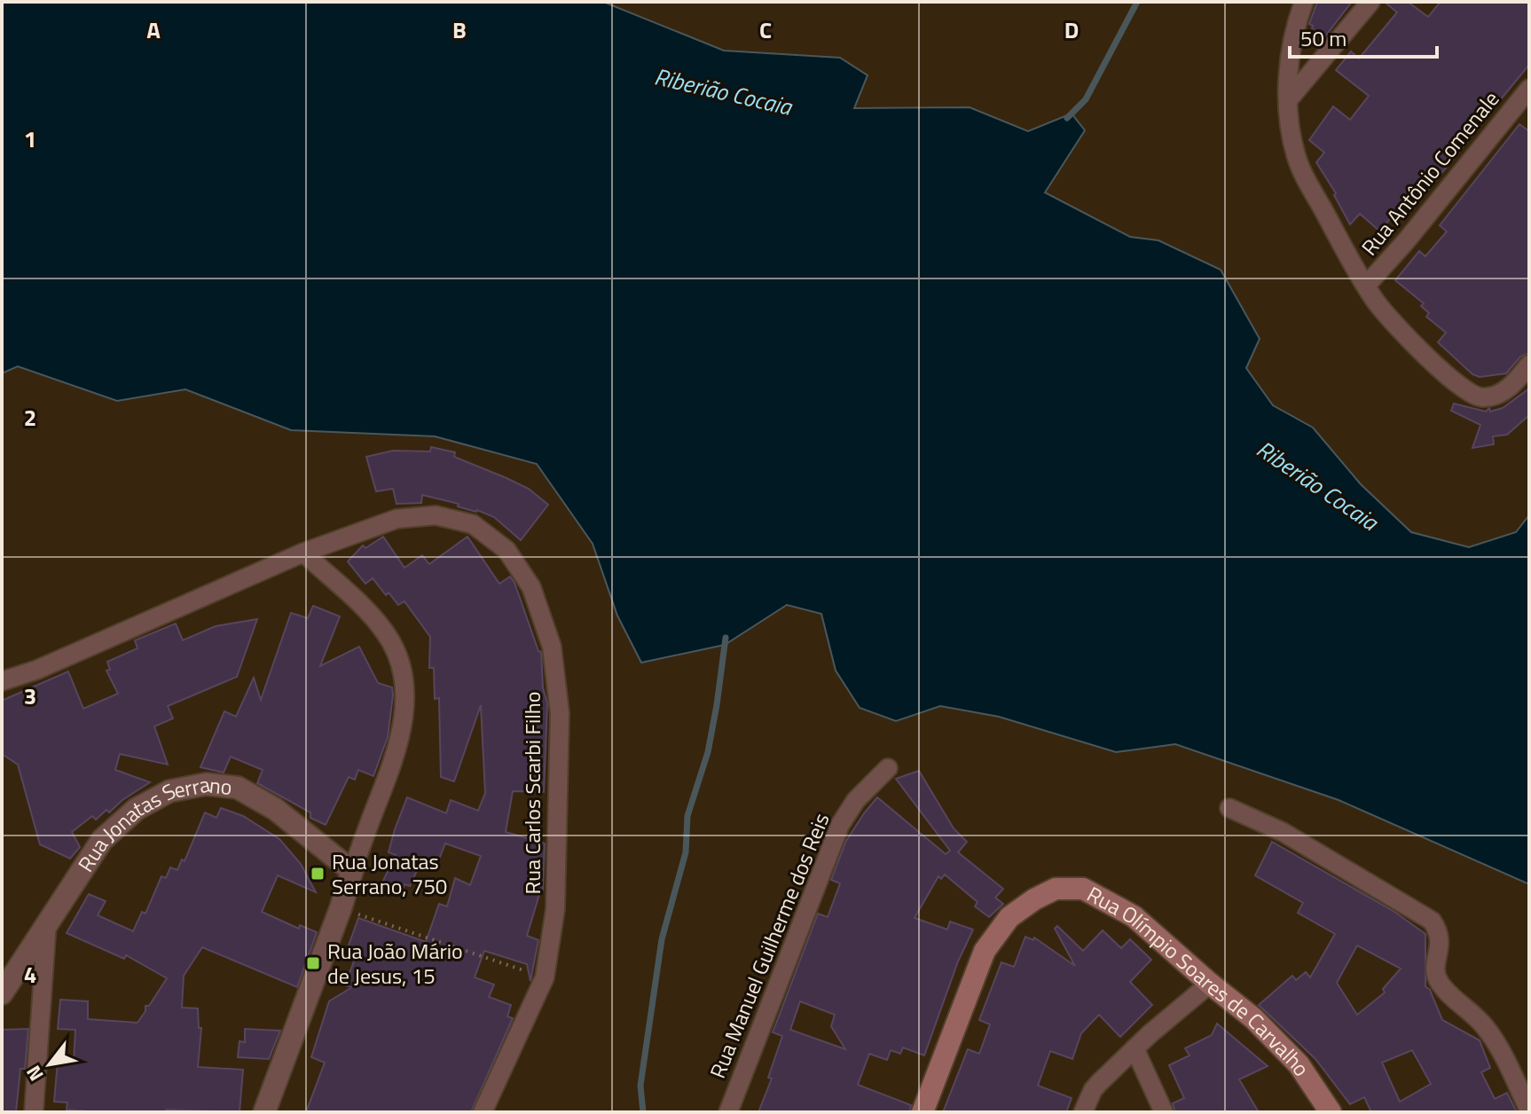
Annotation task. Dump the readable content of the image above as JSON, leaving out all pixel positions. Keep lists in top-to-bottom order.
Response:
{
  "streets": {
    "main road": ["Rua Olímpio Soares de Carvalho"],
    "street": [
      "Rua Antônio Comenale",
      "Rua Carlos Scarbi Filho",
      "Rua Jonatas Serrano",
      "Rua Manuel Guilherme dos Reis"
    ]
  },
  "water": ["Riberião Cocaia"],
  "places": {
    "transit": ["Rua Jonatas Serrano, 750", "Rua João Mário de Jesus, 15"]
  },
  "scale_bar": "50 m",
  "north": "bottom left",
  "grid": {
    "columns": [
      "A",
      "B",
      "C",
      "D"
    ],
    "rows": [
      "1",
      "2",
      "3",
      "4"
    ]
  }
}
